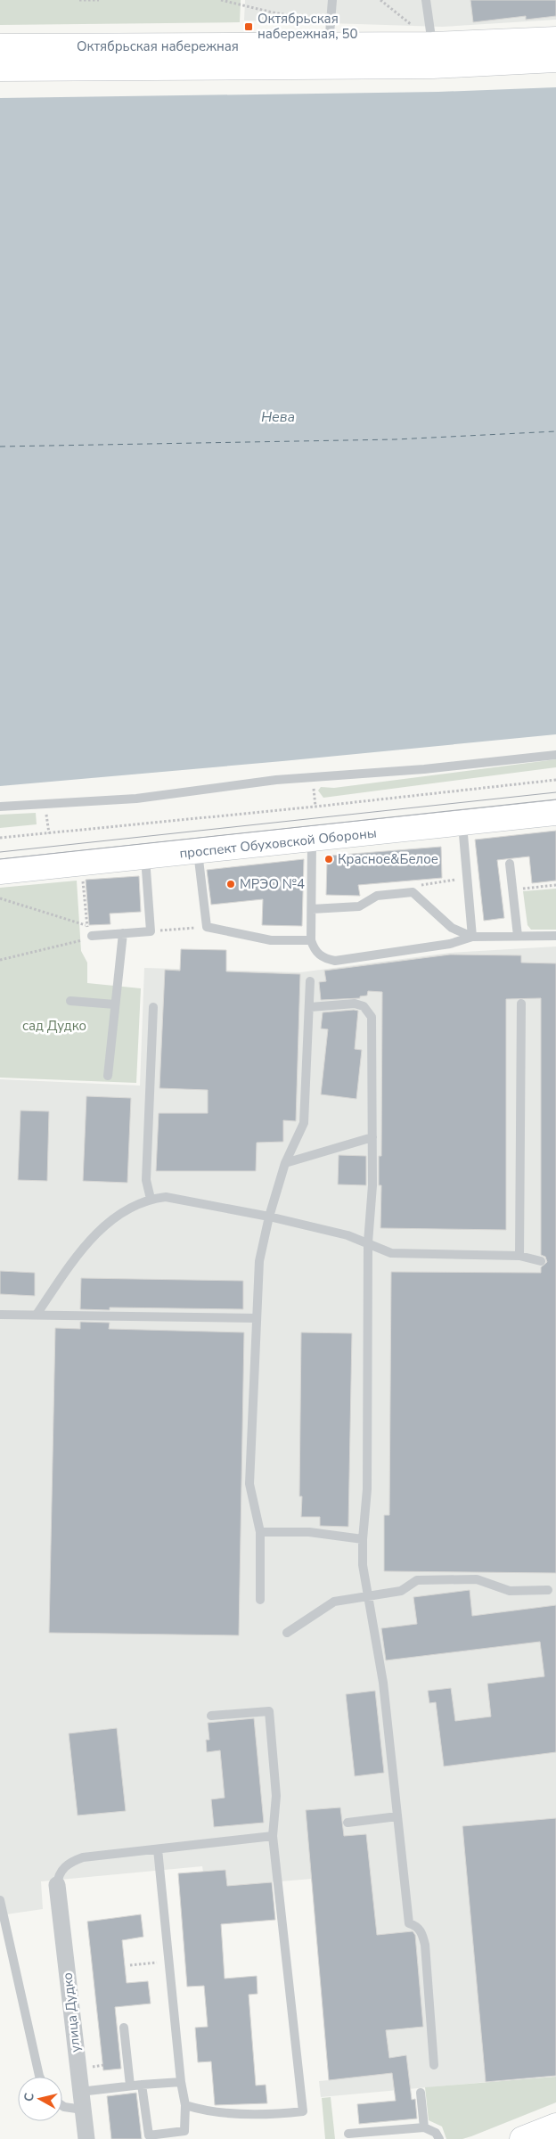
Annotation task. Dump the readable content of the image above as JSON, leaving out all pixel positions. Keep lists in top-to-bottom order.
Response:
{
  "streets": {
    "main road": ["Октябрьская набережная", "проспект Обуховской Обороны"],
    "street": ["улица Дудко"]
  },
  "water": ["Нева"],
  "parks": ["сад Дудко"],
  "places": {
    "transit": ["Октябрьская набережная, 50"],
    "other": ["Красное&Белое", "МРЭО №4"]
  },
  "north": "left"
}
